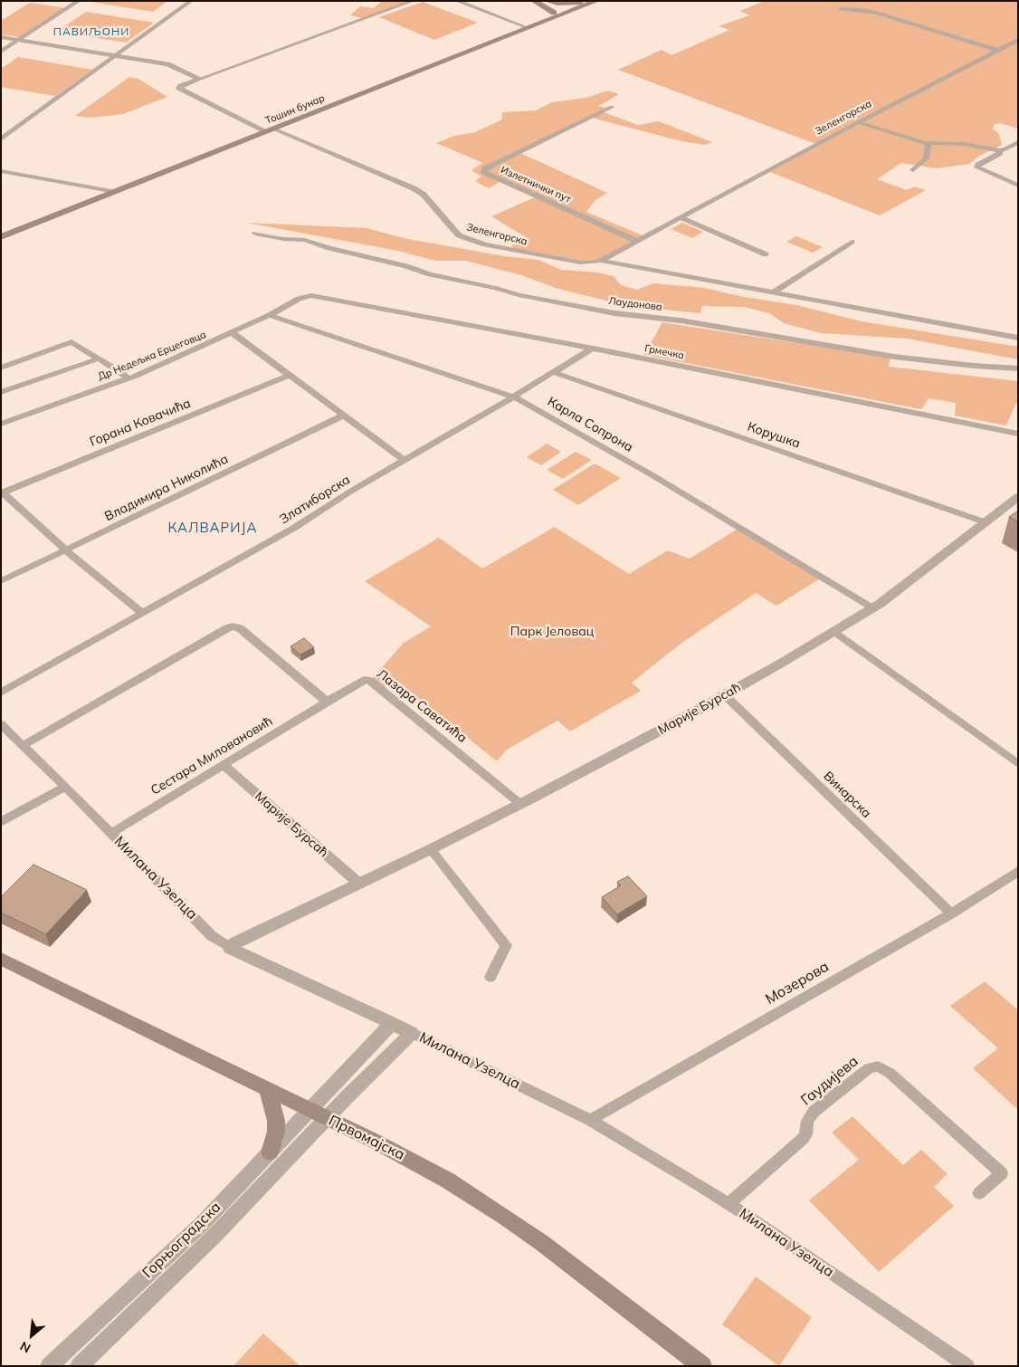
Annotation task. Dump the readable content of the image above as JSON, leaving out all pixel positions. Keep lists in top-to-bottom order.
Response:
{
  "streets": {
    "main road": ["Тошин бунар", "Првомајска"],
    "street": [
      "Зеленгорска",
      "Излетнички пут",
      "Лаудонова",
      "Грмечка",
      "Др Недељка Ерцеговца",
      "Горана Ковачића",
      "Карла Сопрона",
      "Корушка",
      "Владимира Николића",
      "Златиборска",
      "Лазара Саватића",
      "Марије Бурсаћ",
      "Сестара Миловановић",
      "Винарска",
      "Милана Узелца",
      "Мозерова",
      "Гаудијева",
      "Горњоградска"
    ]
  },
  "crossings": [
    ["Тошин бунар", "Зеленгорска"],
    ["Зеленгорска", "Излетнички пут"],
    ["Грмечка", "Др Недељка Ерцеговца"],
    ["Грмечка", "Златиборска"],
    ["Др Недељка Ерцеговца", "Карла Сопрона"],
    ["Карла Сопрона", "Златиборска"],
    ["Карла Сопрона", "Марије Бурсаћ"],
    ["Корушка", "Златиборска"],
    ["Корушка", "Марије Бурсаћ"],
    ["Лазара Саватића", "Марије Бурсаћ"],
    ["Лазара Саватића", "Сестара Миловановић"],
    ["Марије Бурсаћ", "Сестара Миловановић"],
    ["Марије Бурсаћ", "Винарска"],
    ["Марије Бурсаћ", "Милана Узелца"],
    ["Сестара Миловановић", "Милана Узелца"],
    ["Винарска", "Мозерова"],
    ["Милана Узелца", "Мозерова"],
    ["Милана Узелца", "Гаудијева"],
    ["Првомајска", "Горњоградска"]
  ],
  "districts": ["ПАВИЉОНИ", "КАЛВАРИЈА"],
  "parks": ["Парк Јеловац"],
  "north": "bottom left"
}
